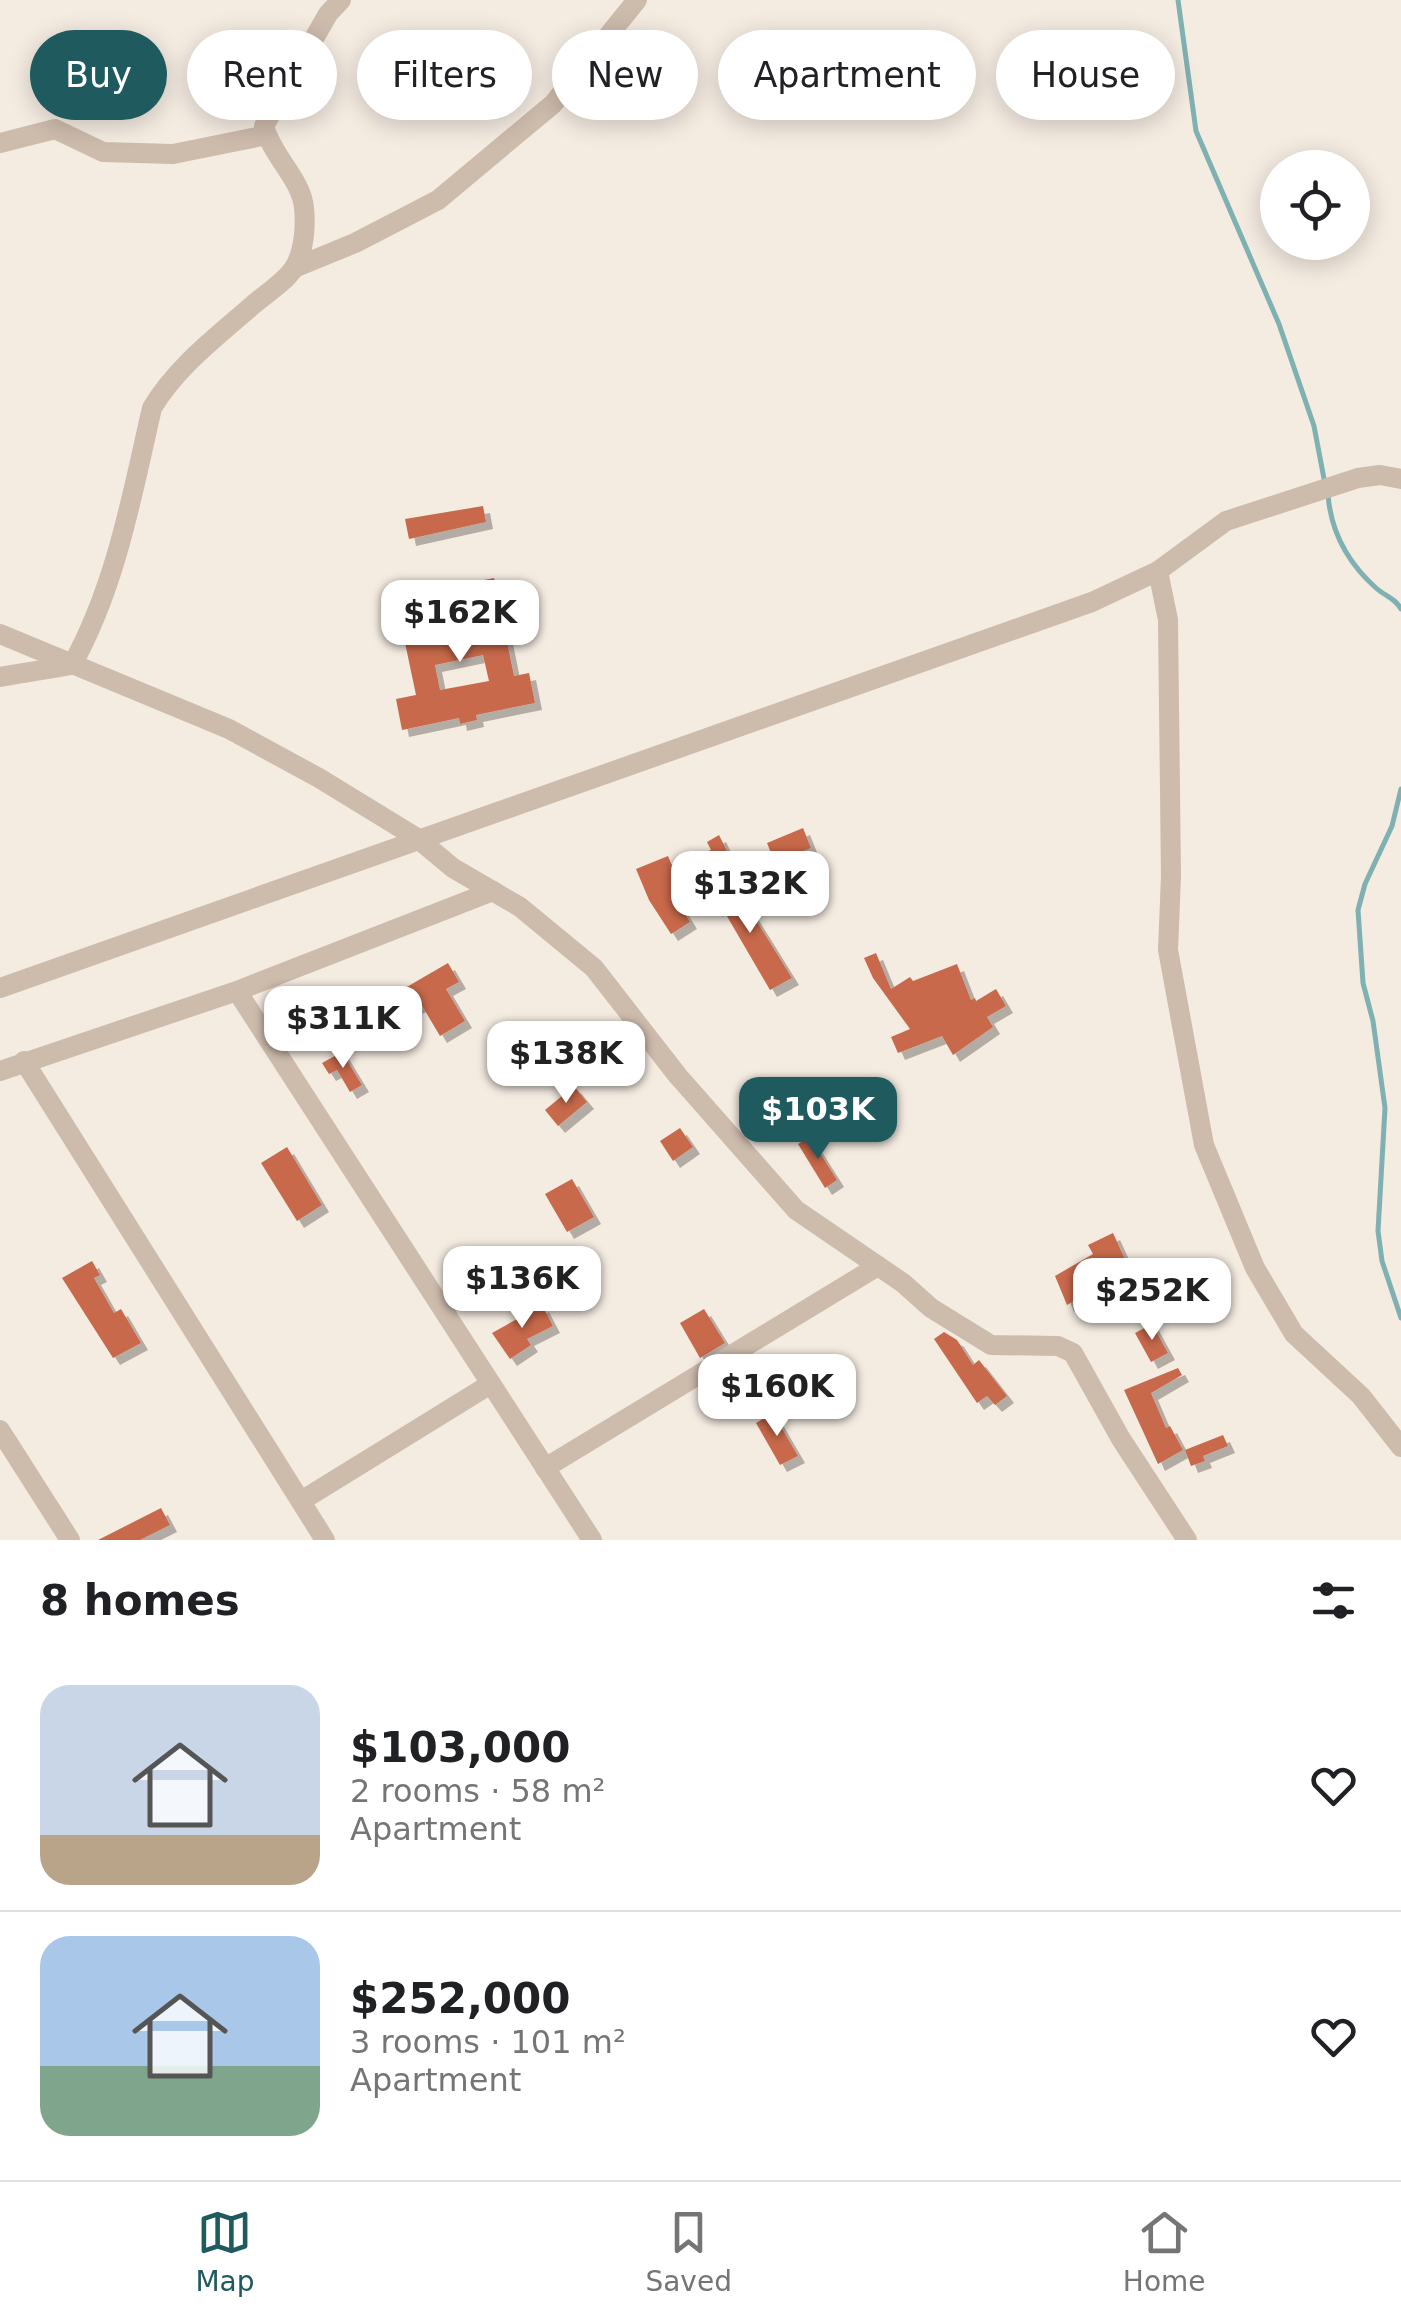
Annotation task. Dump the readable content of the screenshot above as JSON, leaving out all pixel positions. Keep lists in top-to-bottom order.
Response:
{
  "page": {
    "chip": [
      "Buy",
      "Rent",
      "Filters",
      "New",
      "Apartment",
      "House"
    ],
    "price": [
      "$162K",
      "$132K",
      "$311K",
      "$138K",
      "$103K",
      "$136K",
      "$252K",
      "$160K"
    ],
    "heading": "8 homes",
    "list": [
      {
        "name": "$103,000",
        "note": "2 rooms · 58 m² · Apartment"
      },
      {
        "name": "$252,000",
        "note": "3 rooms · 101 m² · Apartment"
      }
    ],
    "tabs": ["Map", "Saved", "Home"]
  }
}
